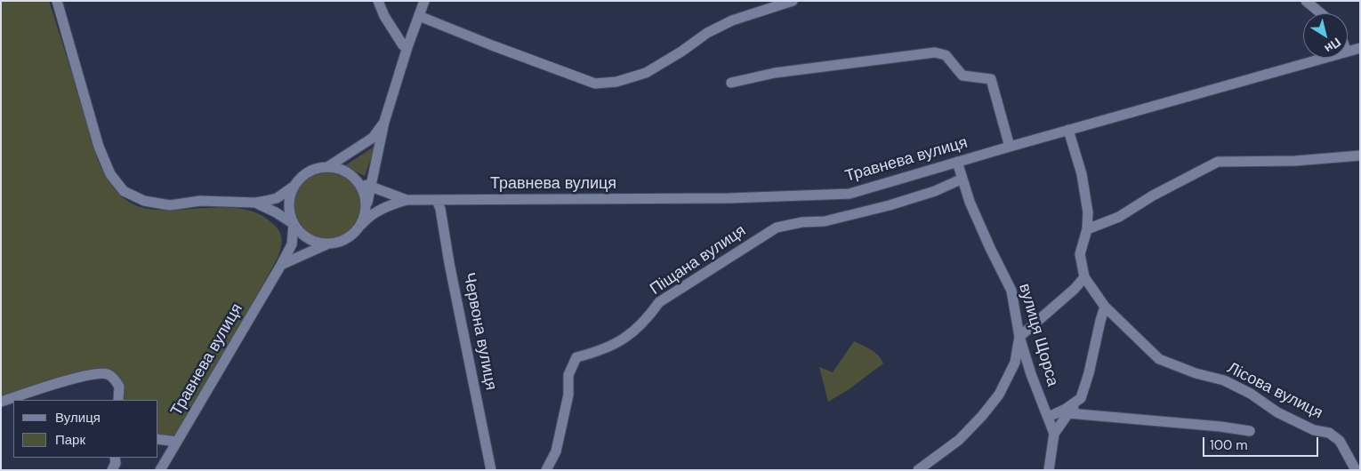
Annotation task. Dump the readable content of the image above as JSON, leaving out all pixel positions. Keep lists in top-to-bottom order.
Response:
{
  "streets": {
    "street": [
      "Травнева вулиця",
      "Піщана вулиця",
      "Червона вулиця",
      "вулиця Щорса",
      "Лісова вулиця"
    ]
  },
  "crossings": [
    ["Травнева вулиця", "Червона вулиця"],
    ["Травнева вулиця", "вулиця Щорса"],
    ["Піщана вулиця", "вулиця Щорса"]
  ],
  "legend": ["Вулиця", "Парк"],
  "scale_bar": "100 m",
  "north": "bottom right"
}
